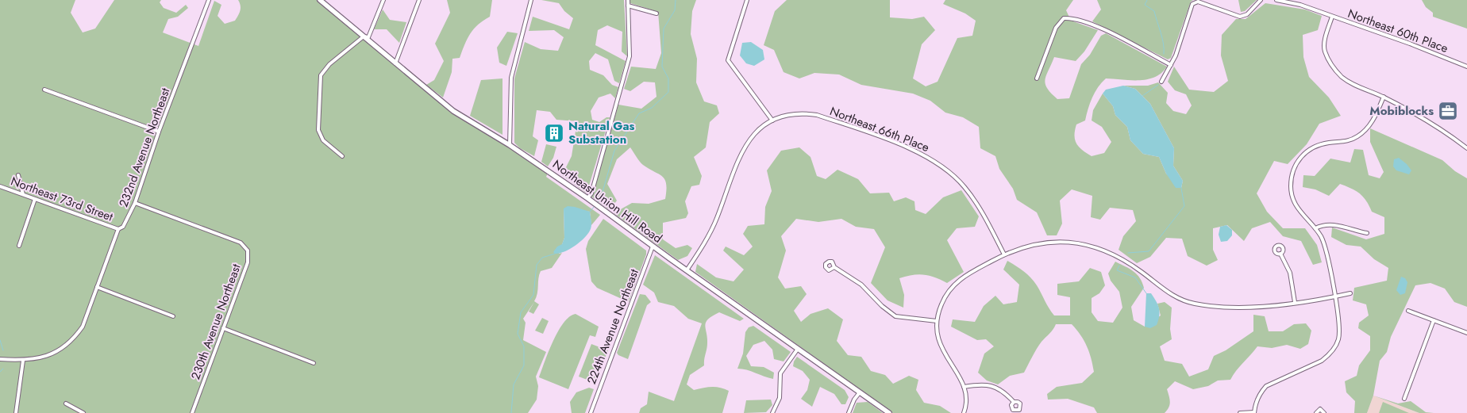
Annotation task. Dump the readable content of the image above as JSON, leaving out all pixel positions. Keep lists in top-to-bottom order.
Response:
{
  "streets": {
    "street": [
      "Northeast 60th Place",
      "Northeast 66th Place",
      "232nd Avenue Northeast",
      "Northeast 73rd Street",
      "Northeast Union Hill Road",
      "230th Avenue Northeast",
      "224th Avenue Northeast"
    ]
  },
  "crossings": [
    ["Northeast 66th Place", "Northeast Union Hill Road"],
    ["232nd Avenue Northeast", "Northeast 73rd Street"],
    ["232nd Avenue Northeast", "230th Avenue Northeast"],
    ["Northeast Union Hill Road", "224th Avenue Northeast"]
  ],
  "places": {
    "office": ["Mobiblocks"],
    "building": ["Natural Gas Substation"]
  }
}
